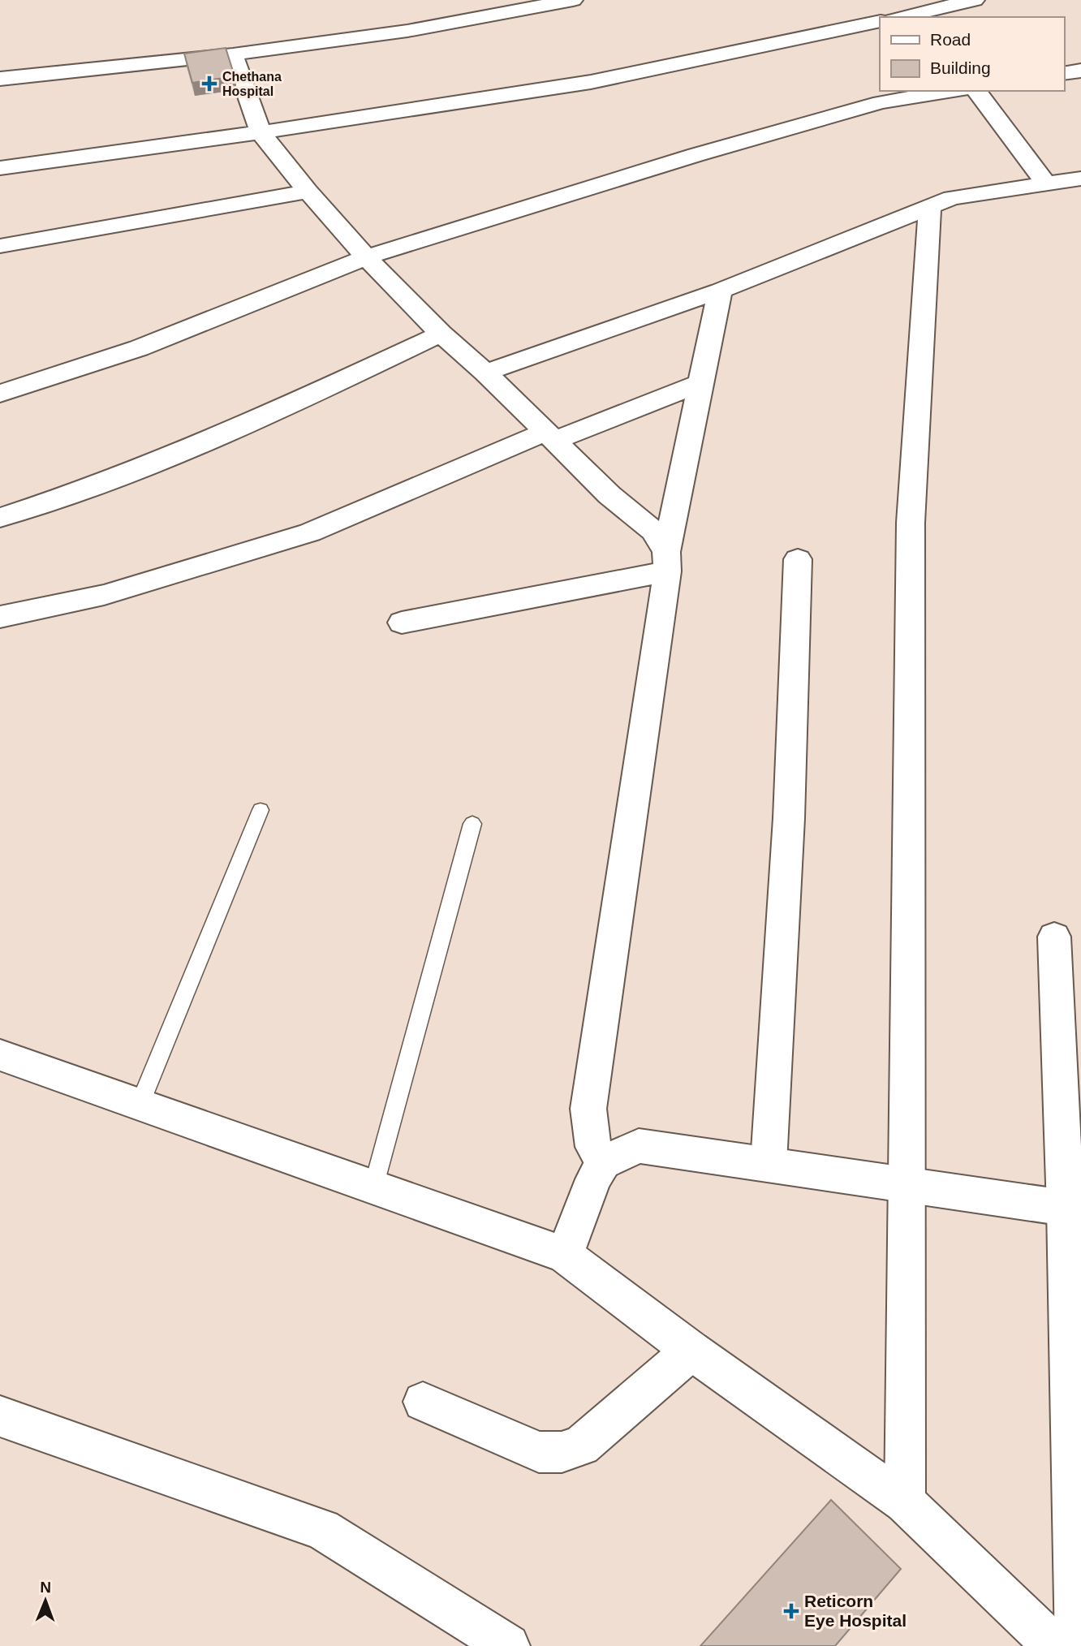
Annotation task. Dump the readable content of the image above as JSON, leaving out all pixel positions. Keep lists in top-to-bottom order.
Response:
{
  "places": {
    "health": ["Chethana Hospital", "Reticorn Eye Hospital"]
  },
  "legend": ["Road", "Building"],
  "north": "top"
}
